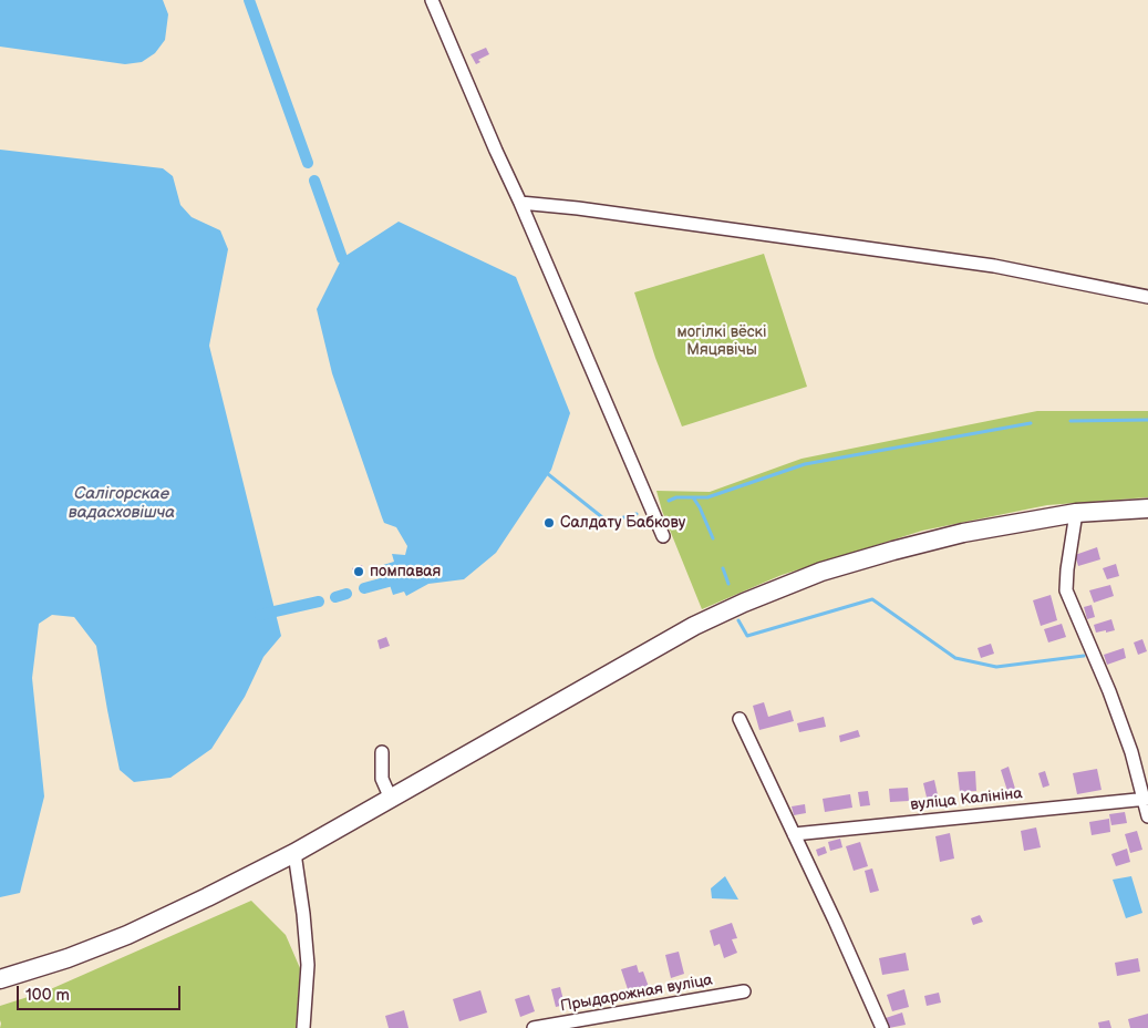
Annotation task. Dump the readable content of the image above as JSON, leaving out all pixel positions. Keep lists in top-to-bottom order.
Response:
{
  "streets": {
    "street": ["вуліца Калініна", "Прыдарожная вуліца"]
  },
  "water": ["Салігорскае вадасховішча"],
  "parks": ["могілкі вёскі Мяцявічы"],
  "places": ["Салдату Бабкову", "помпавая"],
  "scale_bar": "100 m"
}
